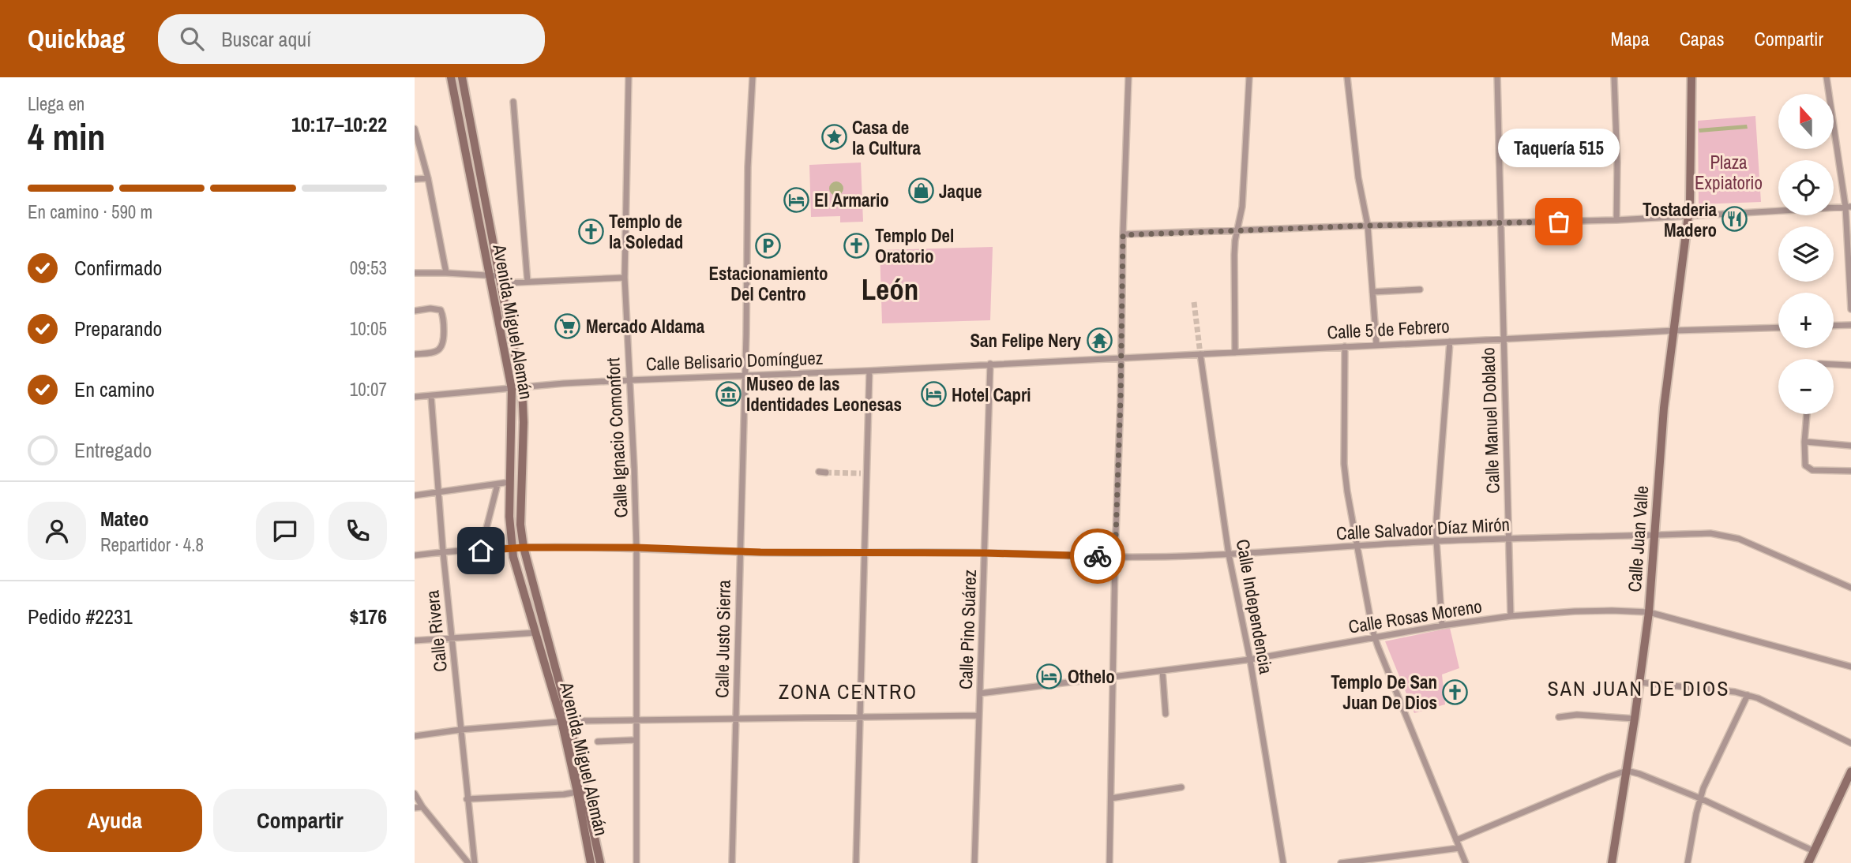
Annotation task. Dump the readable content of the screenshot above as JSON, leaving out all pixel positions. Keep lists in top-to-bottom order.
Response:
{
  "streets": {
    "main road": ["Avenida Miguel Alemán", "Calle Juan Valle"],
    "street": [
      "Calle 5 de Febrero",
      "Calle Belisario Domínguez",
      "Calle Manuel Doblado",
      "Calle Ignacio Comonfort",
      "Calle Salvador Díaz Mirón",
      "Calle Independencia",
      "Calle Rosas Moreno",
      "Calle Pino Suárez",
      "Calle Rivera",
      "Calle Justo Sierra"
    ]
  },
  "crossings": [
    ["Avenida Miguel Alemán", "Calle Belisario Domínguez"],
    ["Avenida Miguel Alemán", "Calle Salvador Díaz Mirón"],
    ["Calle 5 de Febrero", "Calle Belisario Domínguez"],
    ["Calle 5 de Febrero", "Calle Manuel Doblado"],
    ["Calle 5 de Febrero", "Calle Juan Valle"],
    ["Calle 5 de Febrero", "Calle Independencia"],
    ["Calle 5 de Febrero", "Calle Pino Suárez"],
    ["Calle Belisario Domínguez", "Calle Ignacio Comonfort"],
    ["Calle Belisario Domínguez", "Calle Pino Suárez"],
    ["Calle Belisario Domínguez", "Calle Rivera"],
    ["Calle Belisario Domínguez", "Calle Justo Sierra"],
    ["Calle Manuel Doblado", "Calle Salvador Díaz Mirón"],
    ["Calle Manuel Doblado", "Calle Rosas Moreno"],
    ["Calle Ignacio Comonfort", "Calle Salvador Díaz Mirón"],
    ["Calle Salvador Díaz Mirón", "Calle Juan Valle"],
    ["Calle Salvador Díaz Mirón", "Calle Independencia"],
    ["Calle Salvador Díaz Mirón", "Calle Pino Suárez"],
    ["Calle Salvador Díaz Mirón", "Calle Rivera"],
    ["Calle Salvador Díaz Mirón", "Calle Justo Sierra"],
    ["Calle Juan Valle", "Calle Rosas Moreno"],
    ["Calle Independencia", "Calle Rosas Moreno"],
    ["Calle Rosas Moreno", "Calle Pino Suárez"]
  ],
  "districts": ["León", "SAN JUAN DE DIOS", "ZONA CENTRO"],
  "parks": ["Plaza Expiatorio"],
  "places": {
    "place": ["Casa de la Cultura"],
    "shop": ["Jaque"],
    "hotel": ["El Armario", "Hotel Capri", "Othelo"],
    "restaurant": ["Tostaderia Madero"],
    "other": ["Taquería 515"],
    "church": ["Templo de la Soledad", "Templo Del Oratorio", "Templo De San Juan De Dios"],
    "parking": ["Estacionamiento Del Centro"],
    "supermarket": ["Mercado Aldama"],
    "temple": ["San Felipe Nery"],
    "museum": ["Museo de las Identidades Leonesas"]
  },
  "north": "top",
  "page": {
    "header": "Quickbag",
    "search": "Buscar aquí",
    "nav": ["Mapa", "Capas", "Compartir"],
    "heading": ["4 min", "Llega en", "10:17–10:22"],
    "panel": [
      "Mateo",
      "Repartidor · 4.8",
      "Pedido #2231",
      "$176"
    ],
    "map_buttons": ["+", "−"],
    "bubble": "Taquería 515",
    "bar": "En camino · 590 m",
    "list": [
      ["Confirmado", "09:53"],
      ["Preparando", "10:05"],
      ["En camino", "10:07"],
      "Entregado"
    ],
    "buttons": ["Ayuda", "Compartir"]
  }
}
